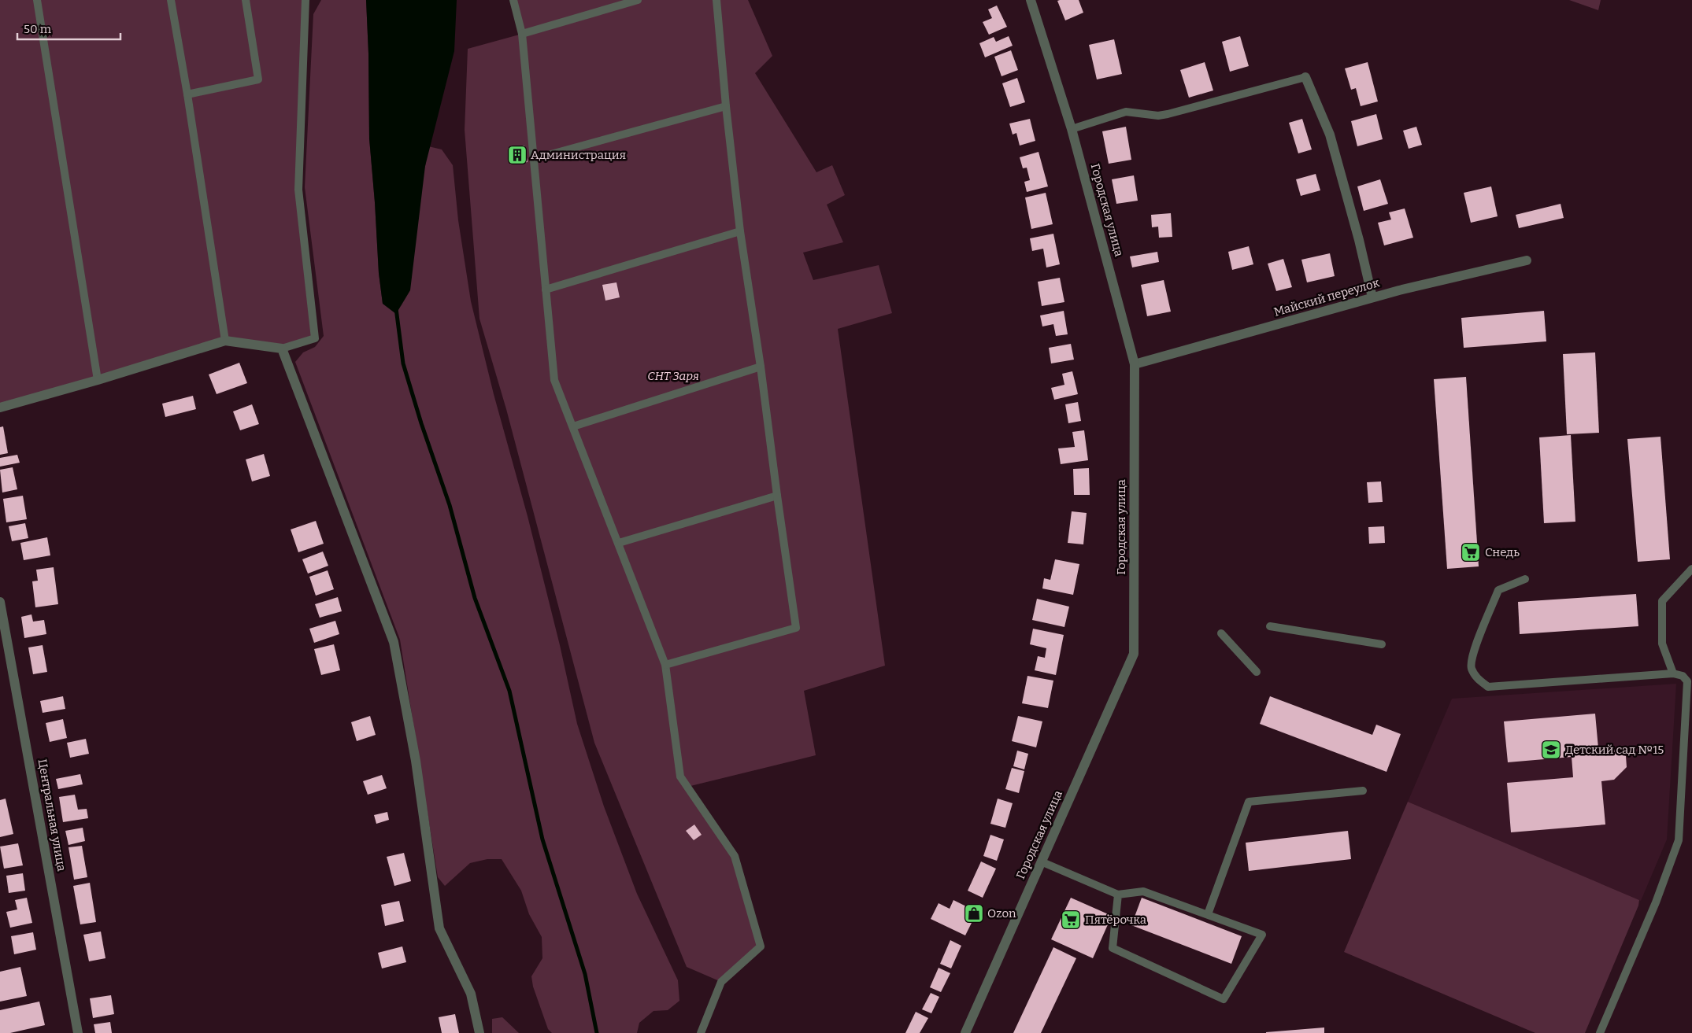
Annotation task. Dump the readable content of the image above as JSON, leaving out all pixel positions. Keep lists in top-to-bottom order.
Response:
{
  "streets": {
    "street": ["Городская улица", "Майский переулок", "Центральная улица"]
  },
  "crossings": [
    ["Городская улица", "Майский переулок"]
  ],
  "parks": ["СНТ Заря"],
  "places": {
    "building": ["Администрация"],
    "supermarket": ["Снедь", "Пятёрочка"],
    "school or university": ["Детский сад №15"],
    "shop": ["Ozon"]
  },
  "scale_bar": "50 m"
}
